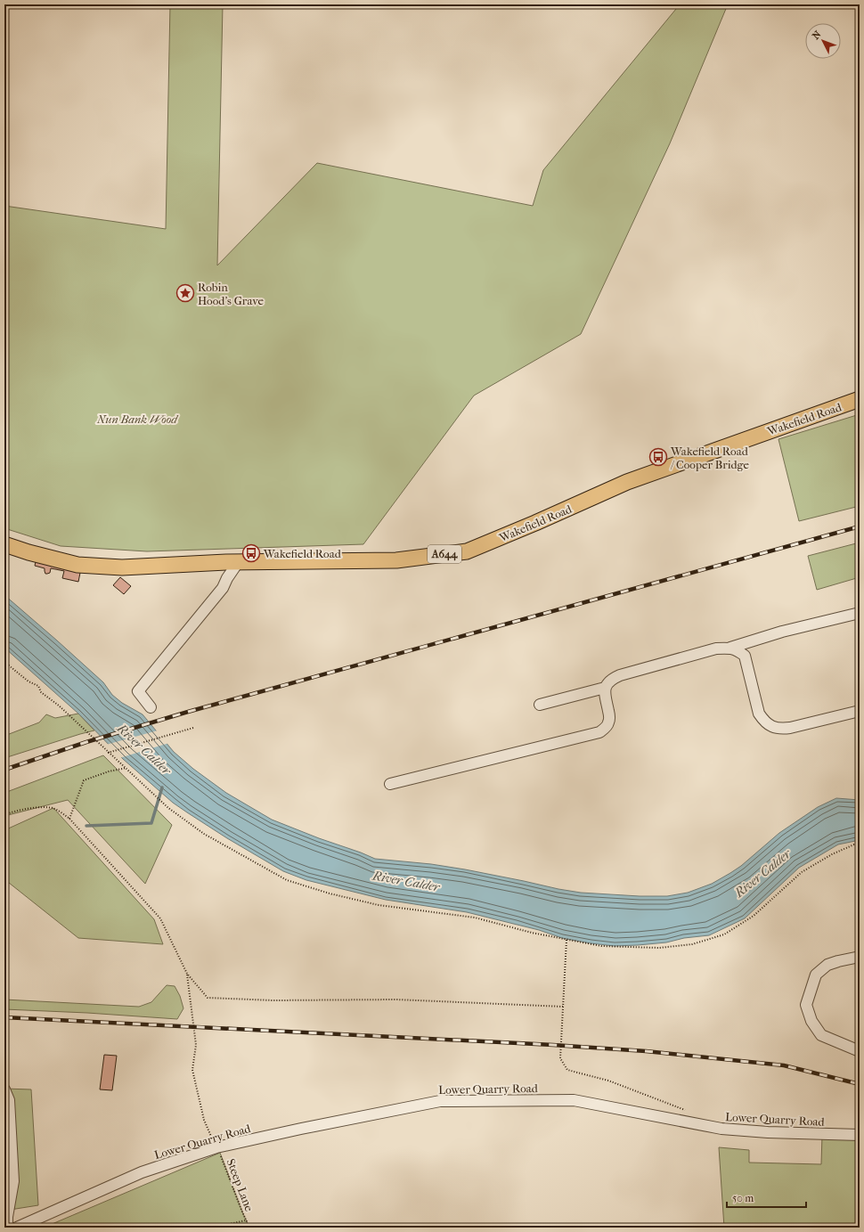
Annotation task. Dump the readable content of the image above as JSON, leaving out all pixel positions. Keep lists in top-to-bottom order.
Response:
{
  "streets": {
    "highway": ["Wakefield Road", "A644"],
    "street": ["Lower Quarry Road"],
    "path": ["Steep Lane"]
  },
  "crossings": [
    ["Lower Quarry Road", "Steep Lane"]
  ],
  "water": ["River Calder"],
  "parks": ["Nun Bank Wood"],
  "places": {
    "place": ["Robin Hood's Grave"],
    "bus stop": ["Wakefield Road / Cooper Bridge", "Wakefield Road"]
  },
  "scale_bar": "50 m",
  "north": "top left"
}
